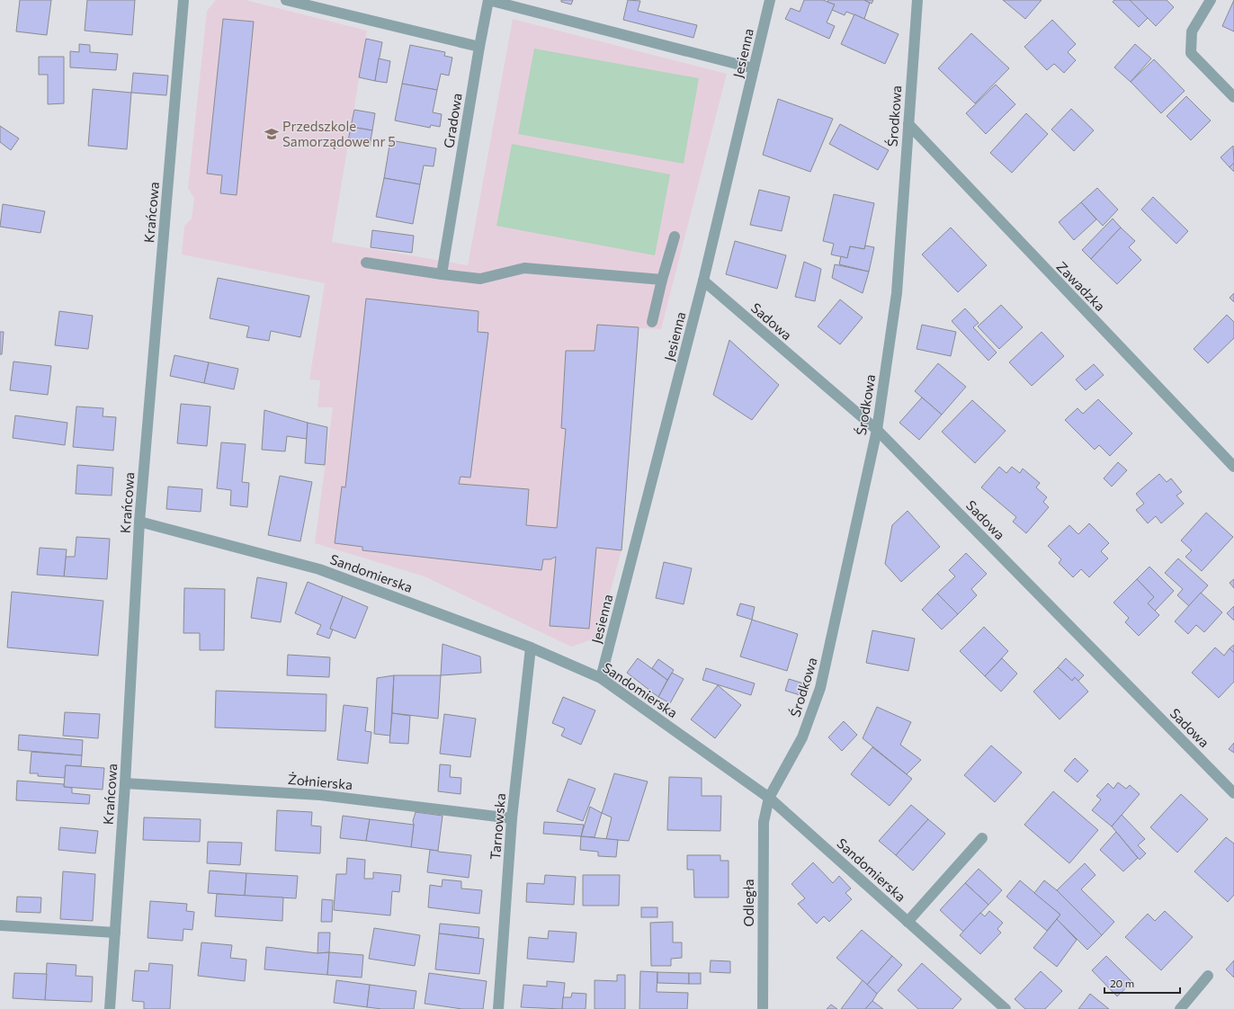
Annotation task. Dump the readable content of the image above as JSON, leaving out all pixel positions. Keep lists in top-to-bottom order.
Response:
{
  "streets": {
    "street": [
      "Jesienna",
      "Środkowa",
      "Gradowa",
      "Krańcowa",
      "Zawadzka",
      "Sadowa",
      "Sandomierska",
      "Żołnierska",
      "Tarnowska",
      "Odległa"
    ]
  },
  "crossings": [
    ["Jesienna", "Sadowa"],
    ["Jesienna", "Sandomierska"],
    ["Środkowa", "Zawadzka"],
    ["Środkowa", "Sadowa"],
    ["Środkowa", "Sandomierska"],
    ["Środkowa", "Odległa"],
    ["Krańcowa", "Sandomierska"],
    ["Krańcowa", "Żołnierska"],
    ["Sandomierska", "Tarnowska"],
    ["Sandomierska", "Odległa"],
    ["Żołnierska", "Tarnowska"]
  ],
  "places": {
    "school or university": ["Przedszkole Samorządowe nr 5"]
  },
  "scale_bar": "20 m"
}
